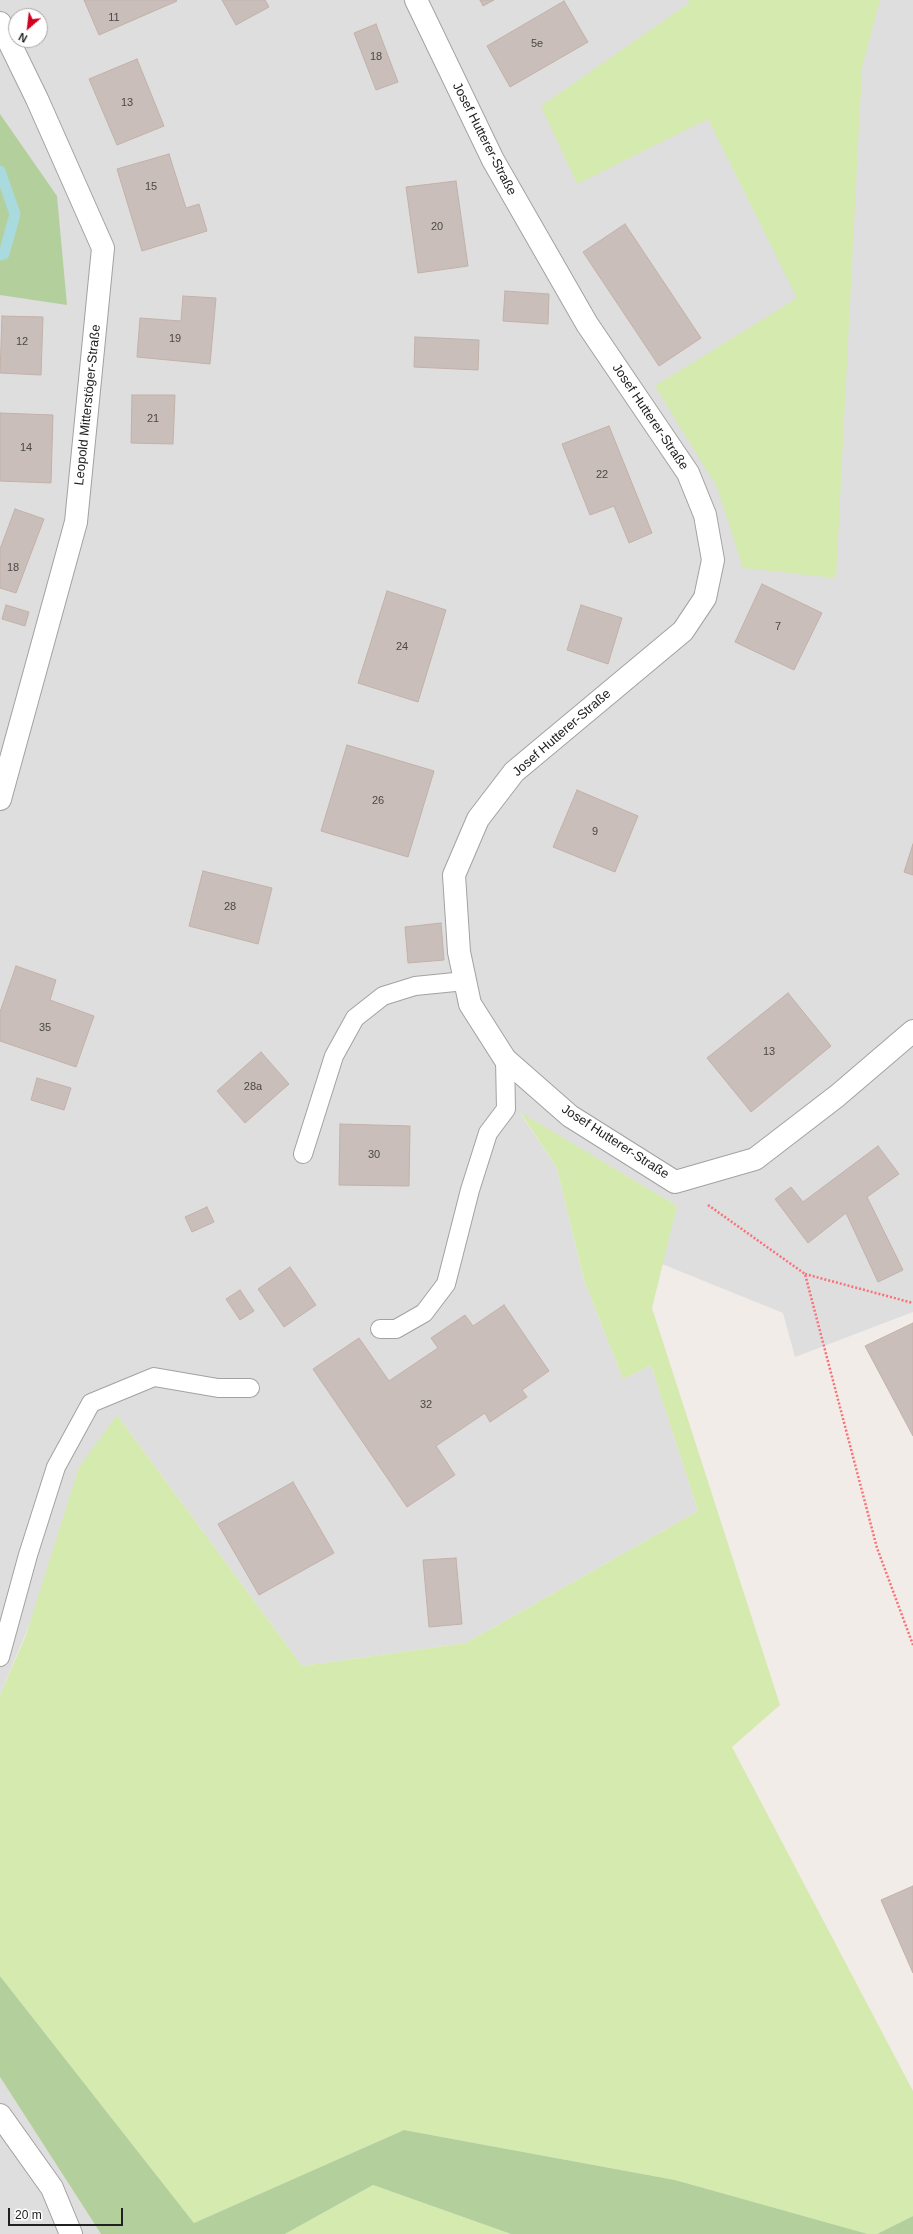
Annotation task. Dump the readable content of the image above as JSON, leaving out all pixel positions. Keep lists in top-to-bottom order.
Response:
{
  "streets": {
    "street": ["Josef Hutterer-Straße", "Leopold Mitterstöger-Straße"]
  },
  "house_numbers": [
    "11",
    "5e",
    "18",
    "13",
    "15",
    "20",
    "19",
    "12",
    "21",
    "14",
    "22",
    "18",
    "7",
    "24",
    "26",
    "9",
    "28",
    "35",
    "13",
    "28a",
    "30",
    "32"
  ],
  "scale_bar": "20 m",
  "north": "bottom left"
}
